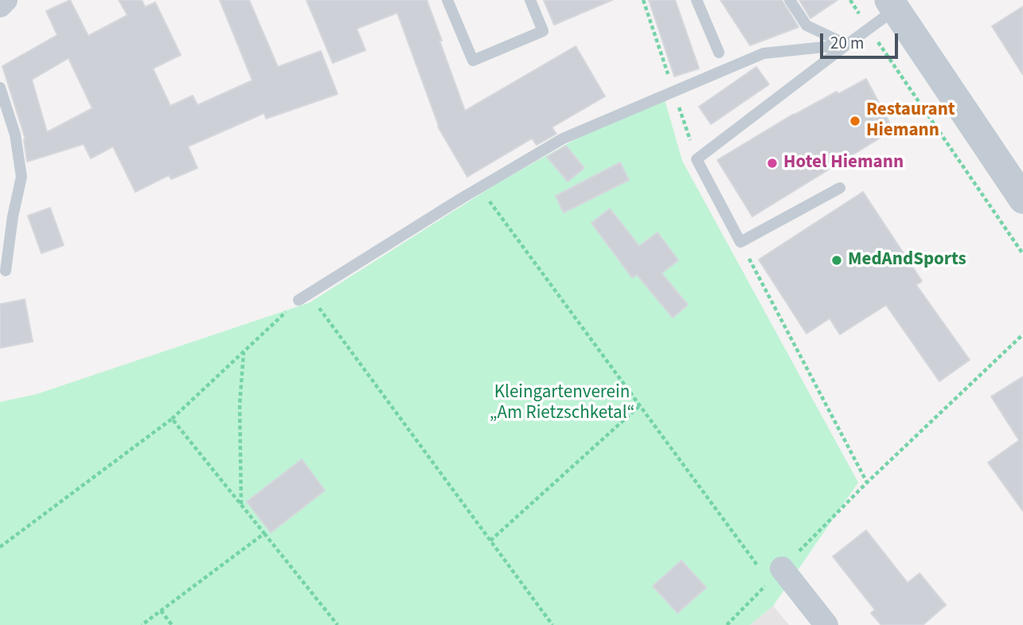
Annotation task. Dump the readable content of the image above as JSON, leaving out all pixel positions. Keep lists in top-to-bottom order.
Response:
{
  "parks": ["Kleingartenverein „Am Rietzschketal“"],
  "places": ["Restaurant Hiemann", "Hotel Hiemann", "MedAndSports"],
  "scale_bar": "20 m"
}
